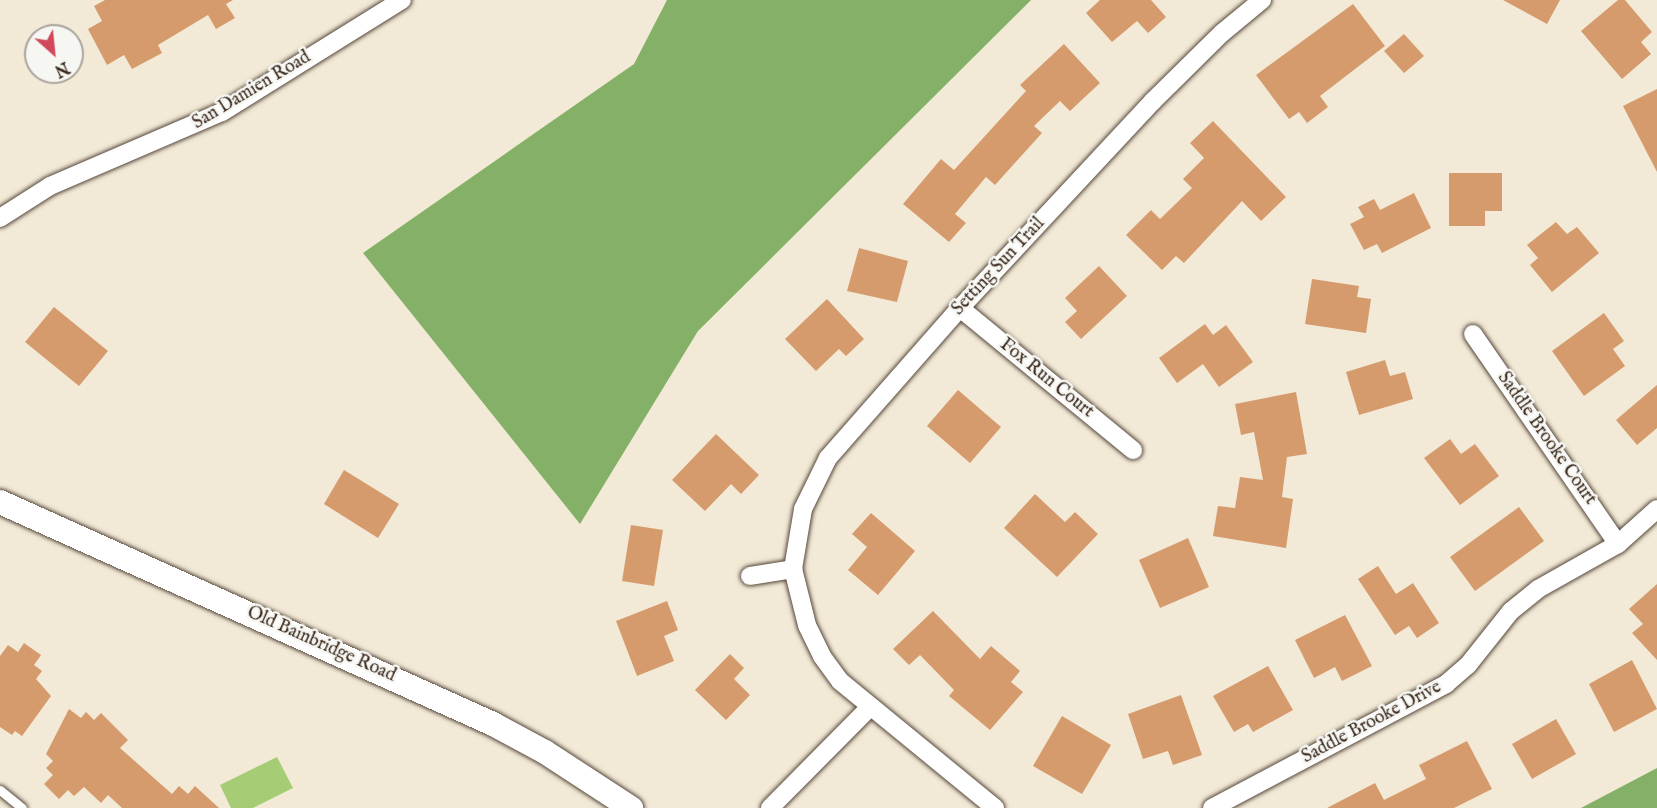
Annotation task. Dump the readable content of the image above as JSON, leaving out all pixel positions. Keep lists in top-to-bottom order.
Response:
{
  "streets": {
    "main road": ["Old Bainbridge Road"],
    "street": [
      "San Damien Road",
      "Setting Sun Trail",
      "Fox Run Court",
      "Saddle Brooke Court",
      "Saddle Brooke Drive"
    ]
  },
  "crossings": [
    ["Setting Sun Trail", "Fox Run Court"],
    ["Saddle Brooke Court", "Saddle Brooke Drive"]
  ],
  "north": "bottom right"
}
